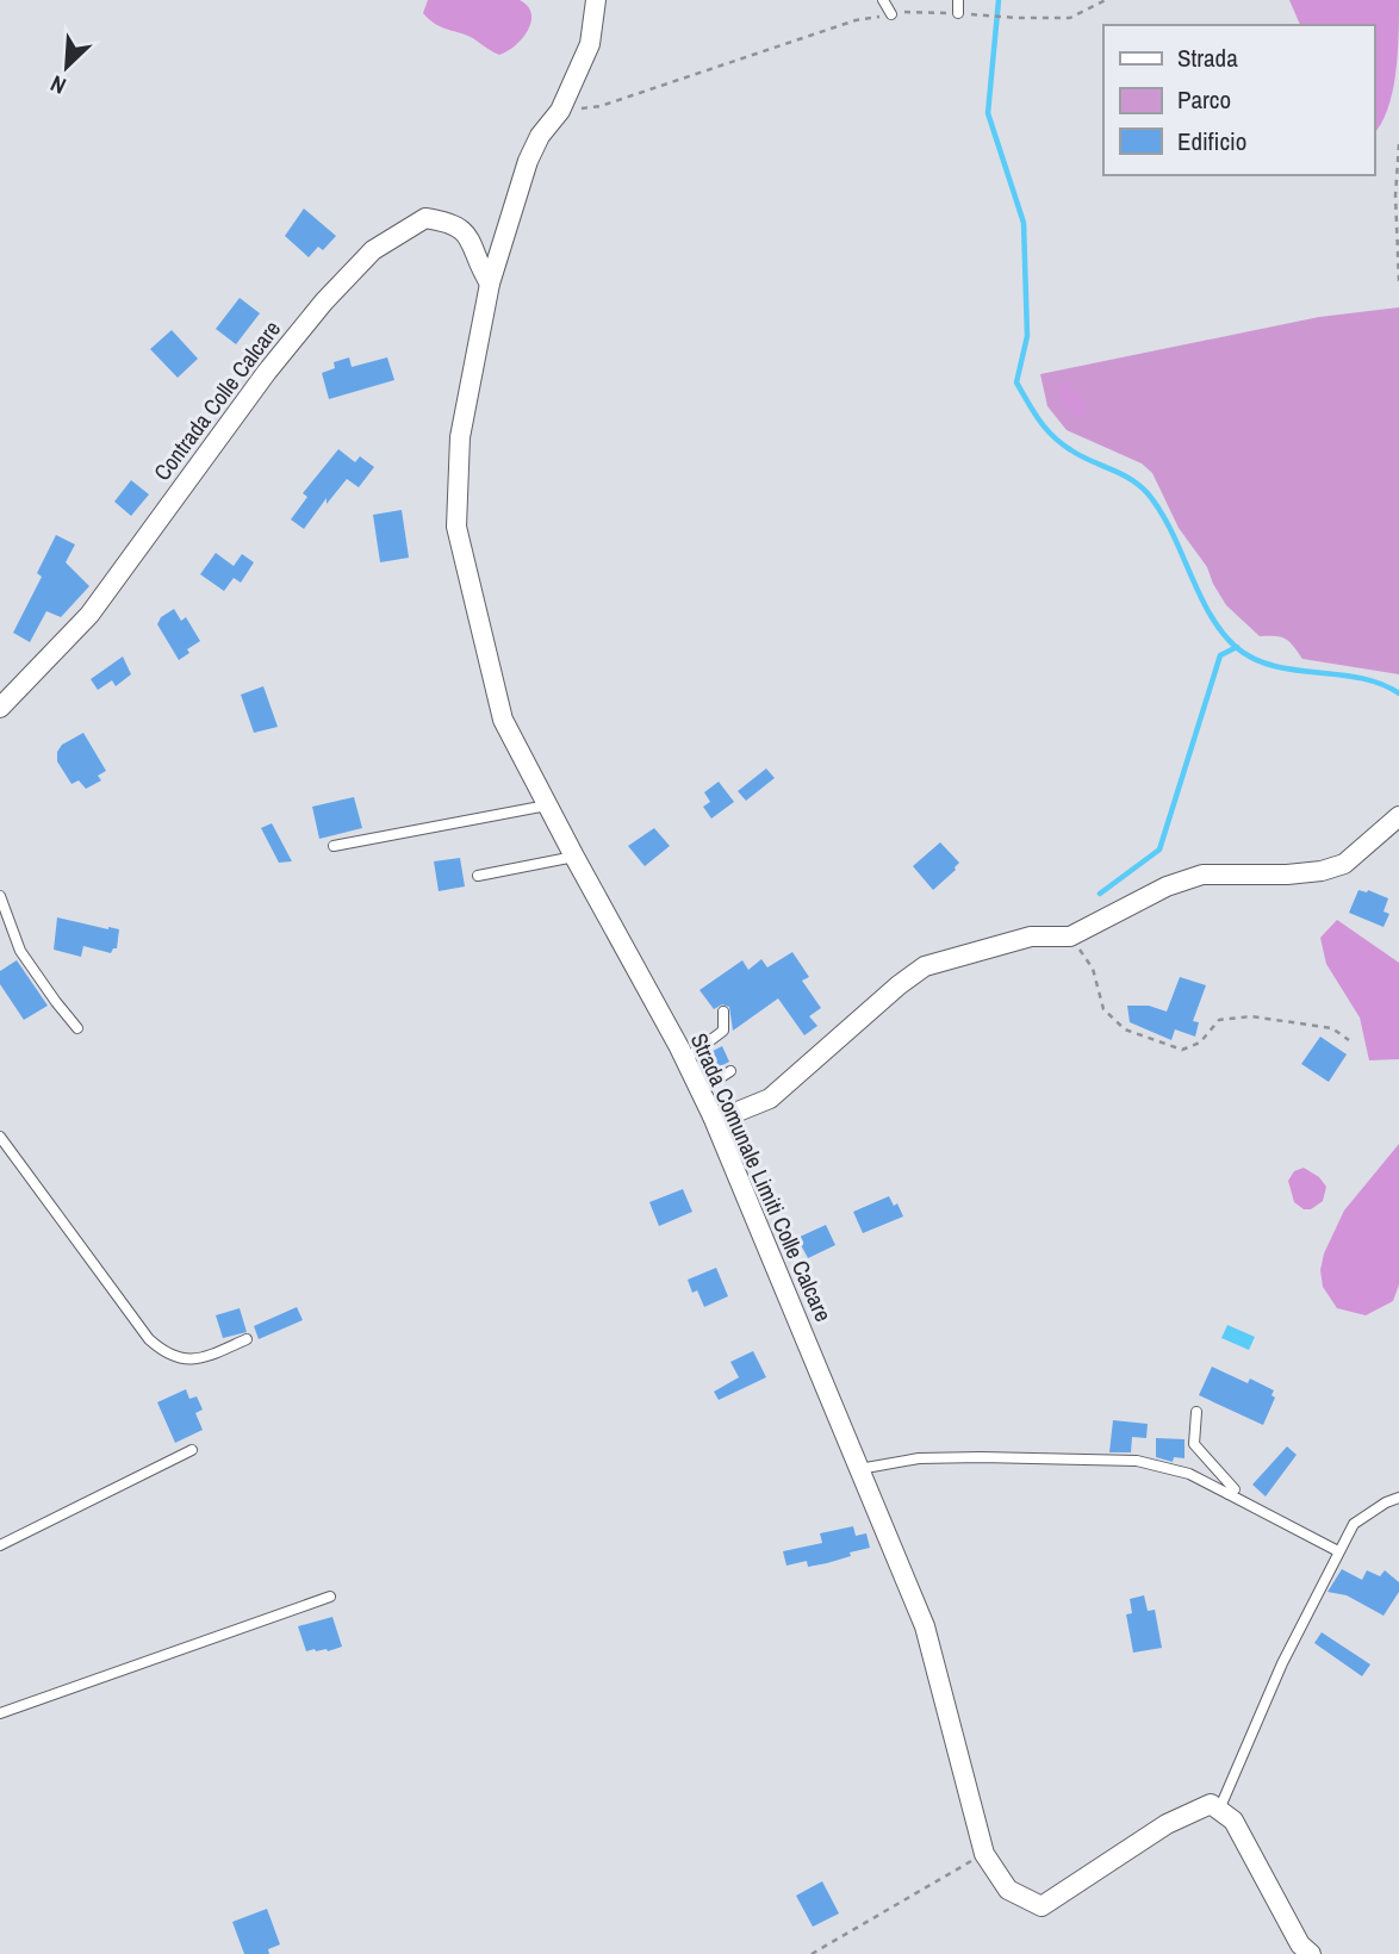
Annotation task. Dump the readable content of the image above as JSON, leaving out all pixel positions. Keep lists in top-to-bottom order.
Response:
{
  "streets": {
    "street": ["Contrada Colle Calcare", "Strada Comunale Limiti Colle Calcare"]
  },
  "crossings": [
    ["Contrada Colle Calcare", "Strada Comunale Limiti Colle Calcare"]
  ],
  "legend": ["Strada", "Parco", "Edificio"],
  "north": "bottom left"
}
